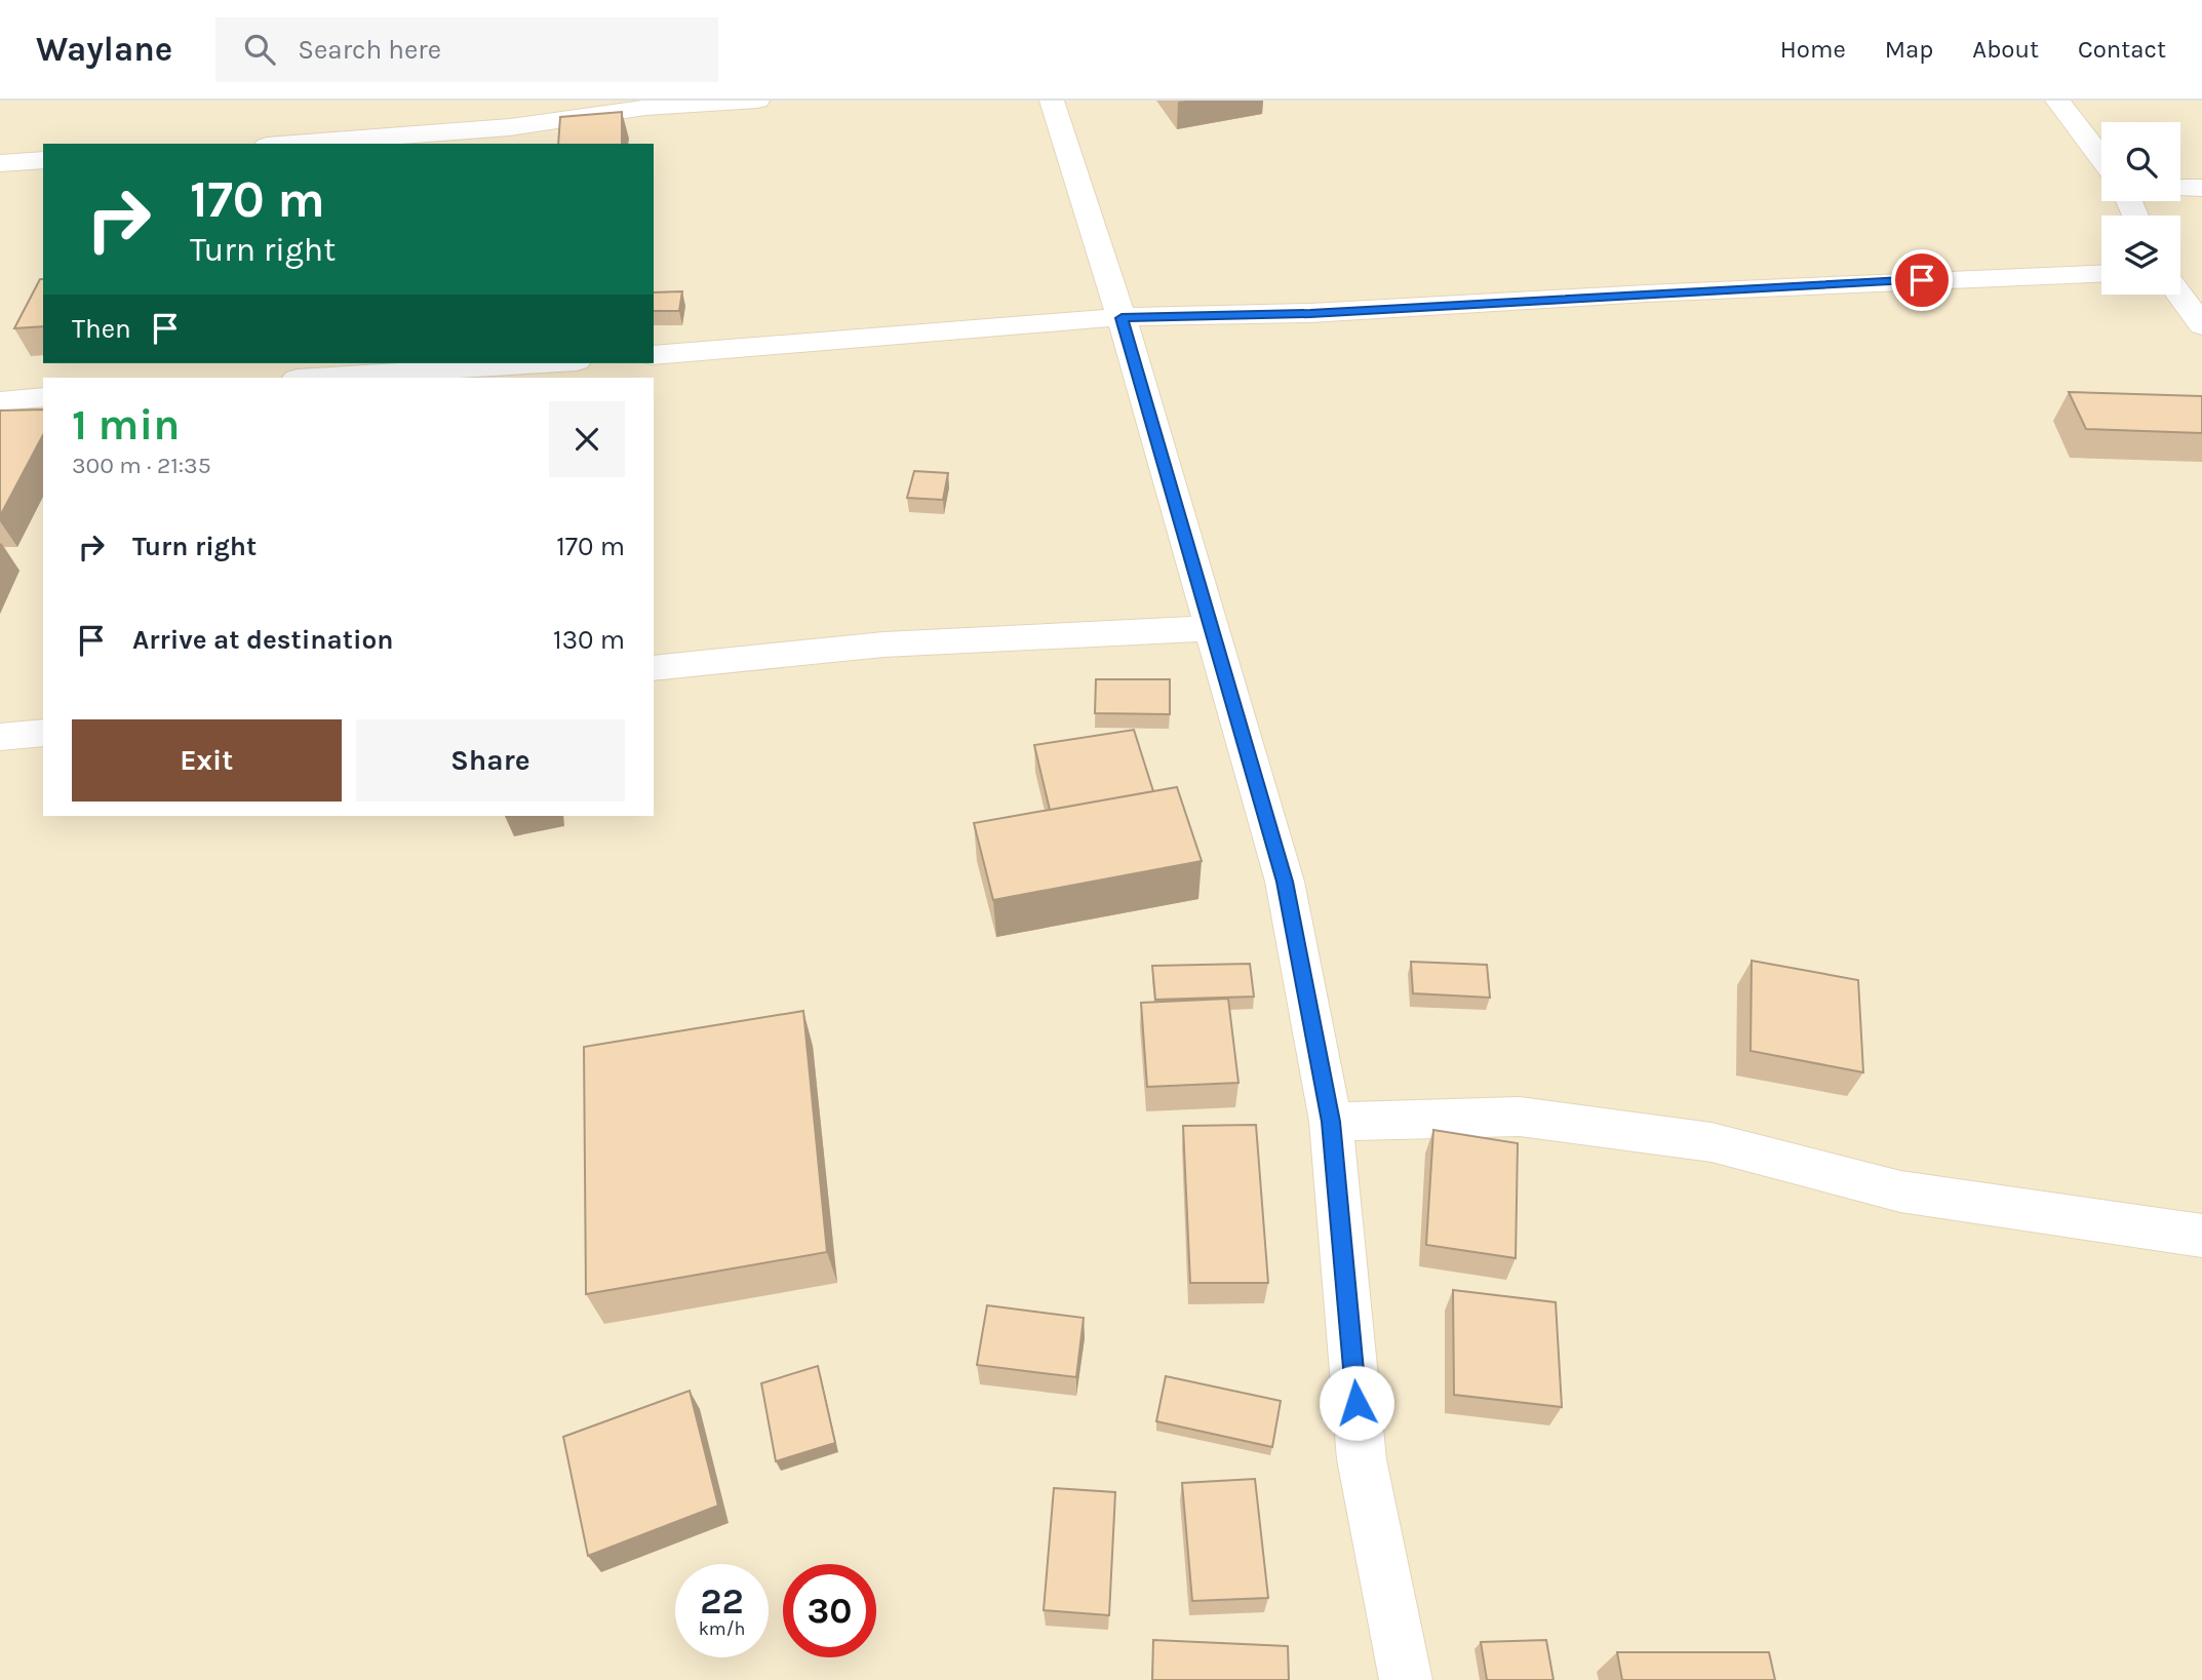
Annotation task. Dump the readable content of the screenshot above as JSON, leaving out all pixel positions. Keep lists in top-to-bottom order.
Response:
{
  "page": {
    "header": "Waylane",
    "search": "Search here",
    "nav": [
      "Home",
      "Map",
      "About",
      "Contact"
    ],
    "turn": ["170 m", "Turn right"],
    "then": "Then",
    "heading": ["1 min", "300 m · 21:35"],
    "list": [
      {
        "name": "Turn right",
        "value": "170 m"
      },
      {
        "name": "Arrive at destination",
        "value": "130 m"
      }
    ],
    "buttons": ["Exit", "Share"],
    "speed": "22 km/h",
    "limit": "30"
  }
}
